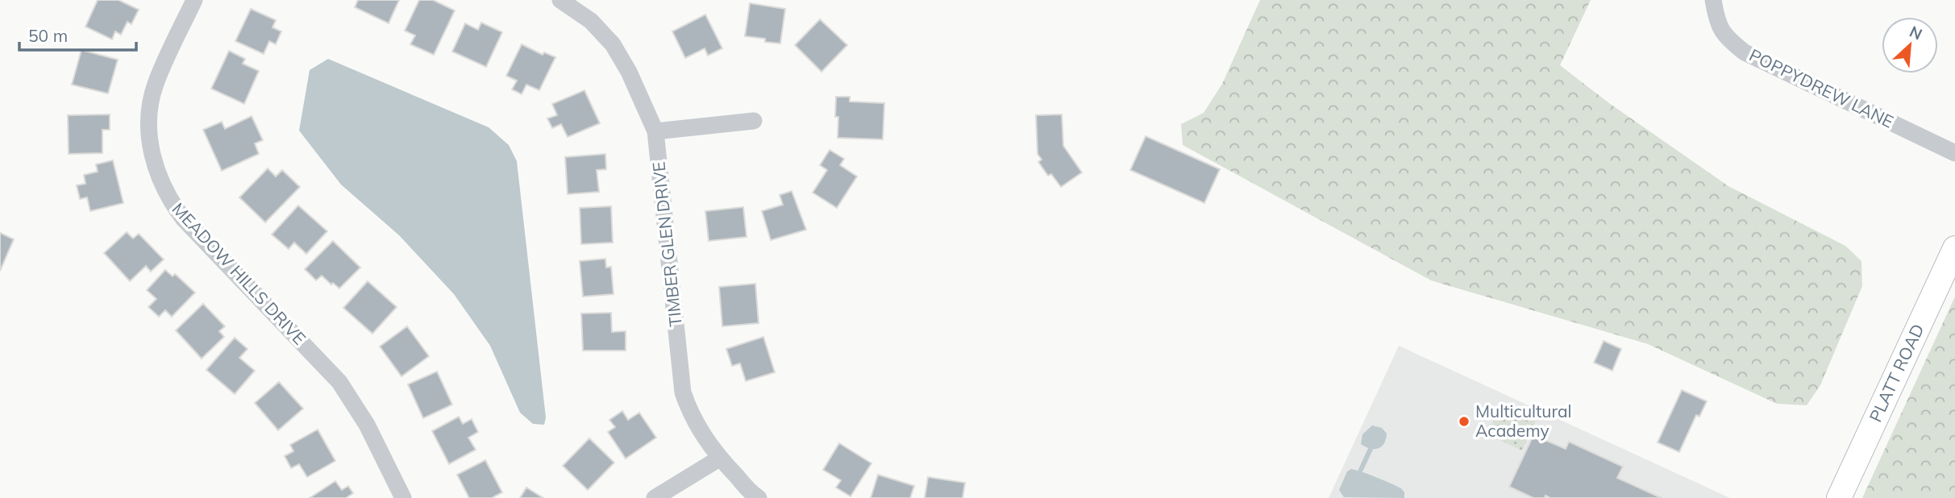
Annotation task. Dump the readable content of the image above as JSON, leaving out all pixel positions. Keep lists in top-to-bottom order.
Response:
{
  "streets": {
    "main road": ["PLATT ROAD"],
    "street": ["POPPYDREW LANE", "TIMBER GLEN DRIVE", "MEADOW HILLS DRIVE"]
  },
  "places": ["Multicultural Academy"],
  "scale_bar": "50 m",
  "north": "top right"
}
